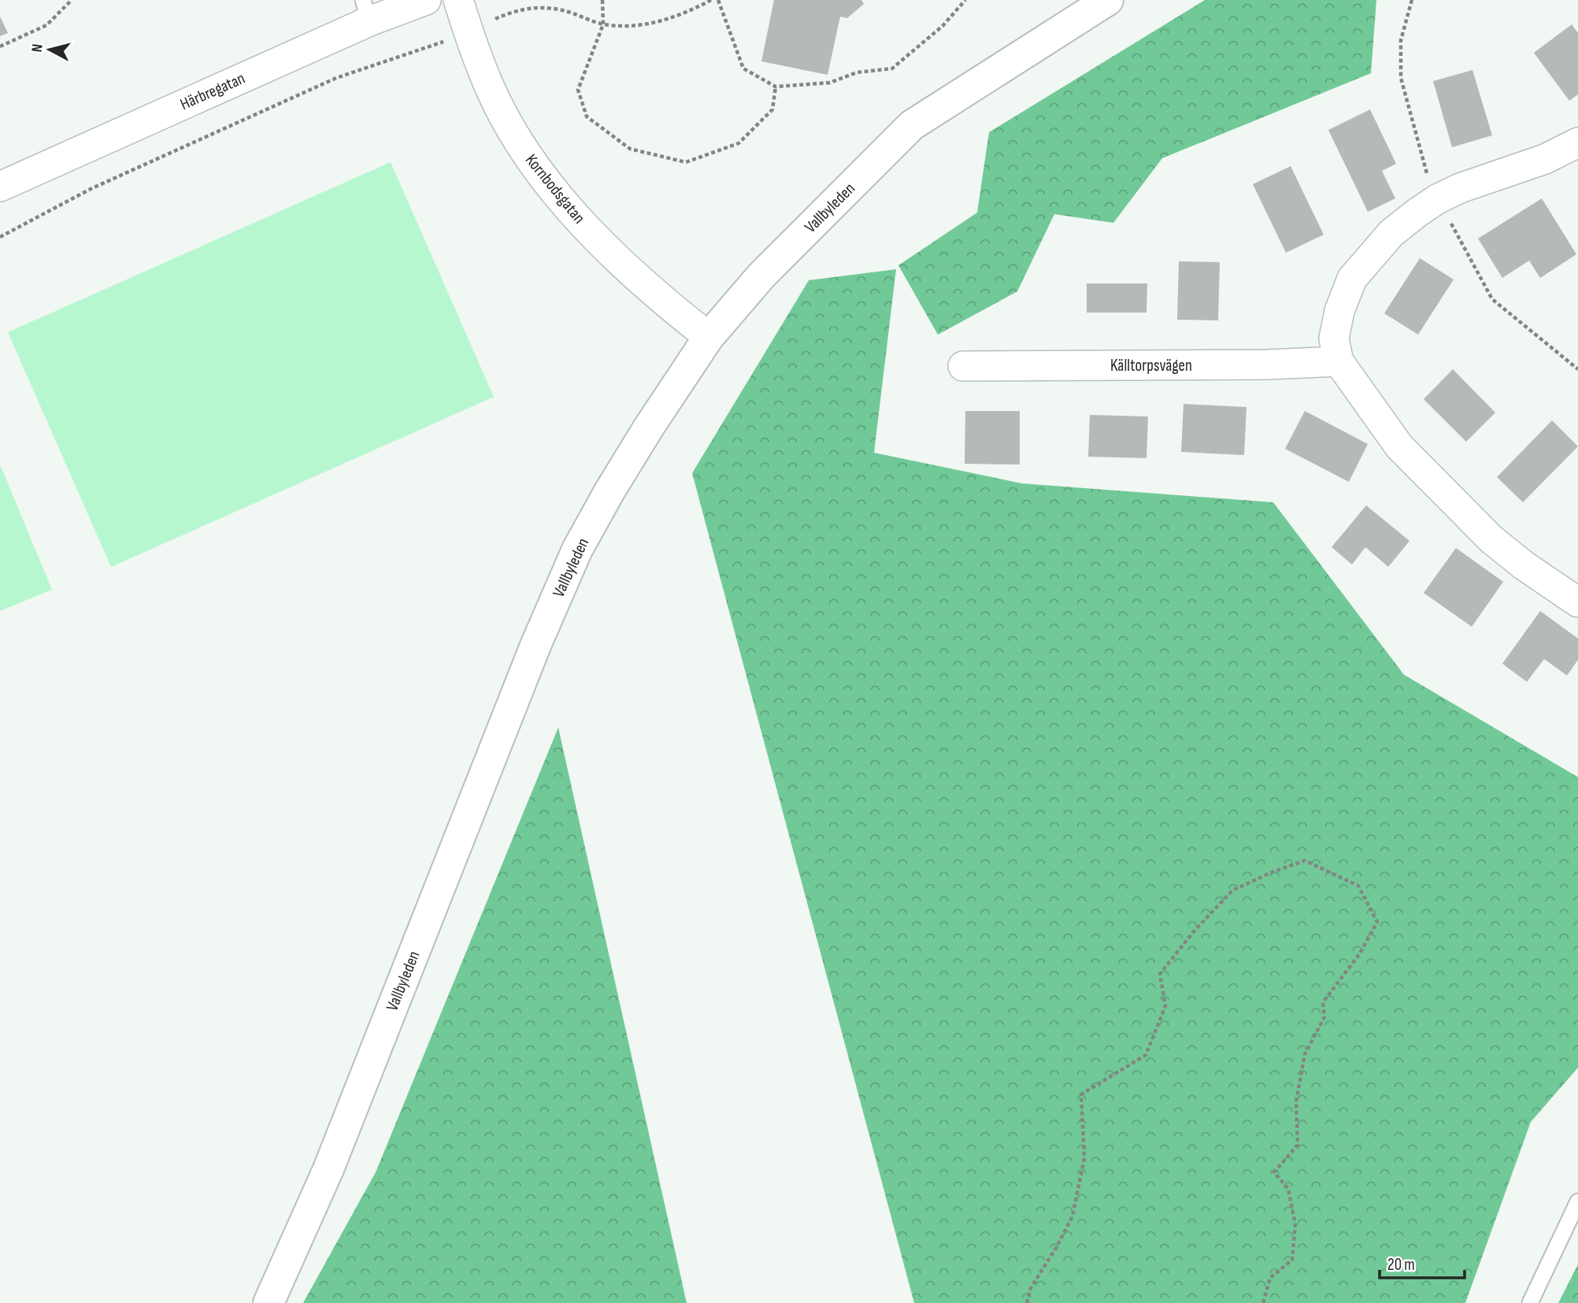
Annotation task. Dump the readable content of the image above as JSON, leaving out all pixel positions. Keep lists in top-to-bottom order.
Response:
{
  "streets": {
    "main road": ["Vallbyleden"],
    "street": ["Härbregatan", "Kornbodsgatan", "Källtorpsvägen"]
  },
  "crossings": [
    ["Kornbodsgatan", "Vallbyleden"]
  ],
  "scale_bar": "20 m",
  "north": "left"
}
